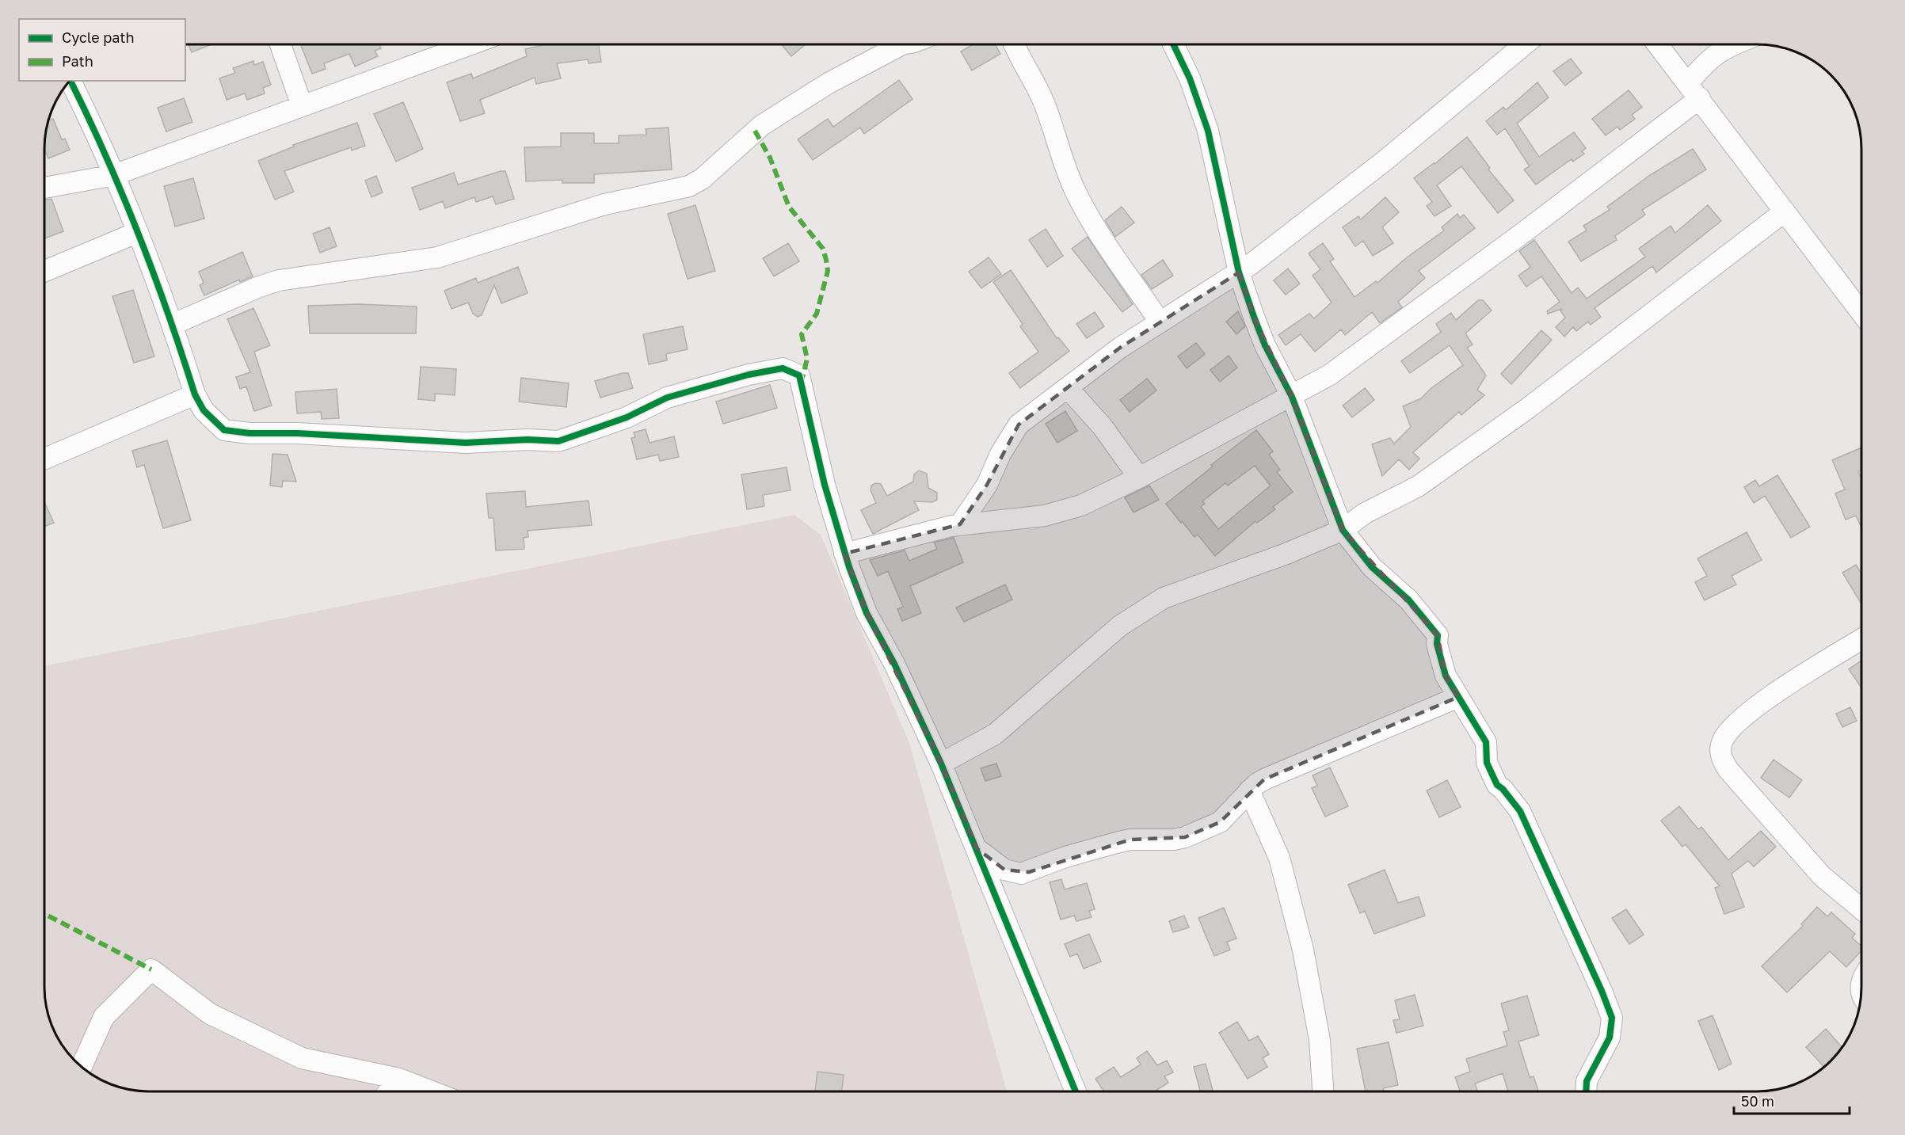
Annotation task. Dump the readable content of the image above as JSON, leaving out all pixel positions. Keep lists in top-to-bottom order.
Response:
{
  "legend": ["Cycle path", "Path"],
  "scale_bar": "50 m"
}
